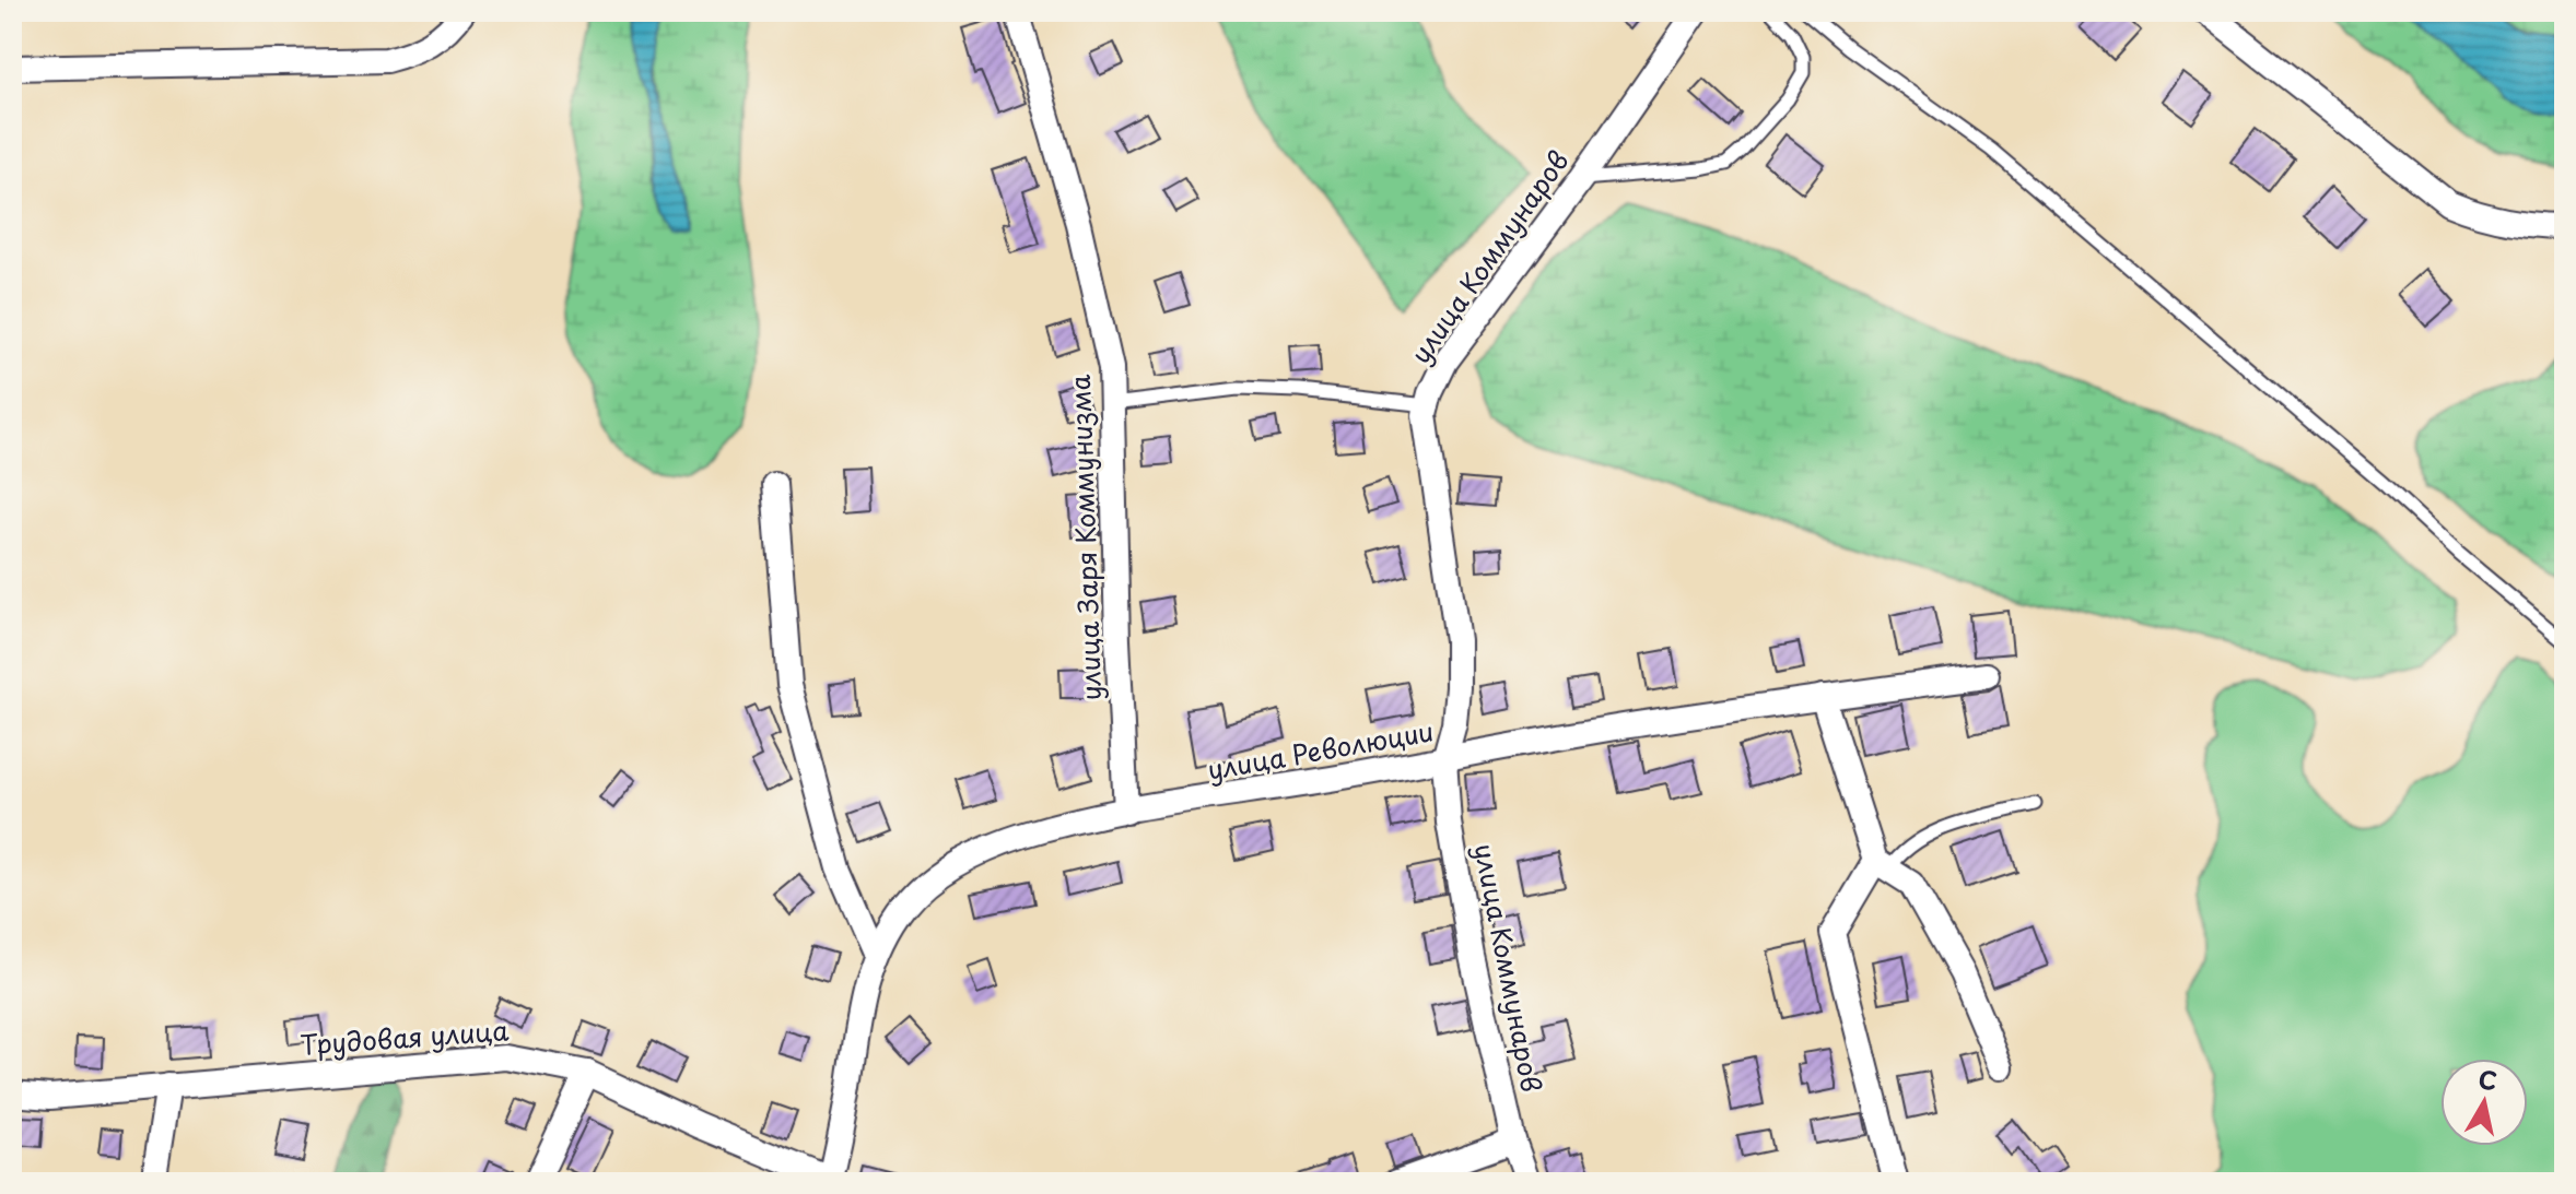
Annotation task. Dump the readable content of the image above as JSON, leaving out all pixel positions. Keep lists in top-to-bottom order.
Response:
{
  "streets": {
    "street": [
      "улица Коммунаров",
      "улица Заря Коммунизма",
      "улица Революции",
      "Трудовая улица"
    ]
  },
  "crossings": [
    ["улица Коммунаров", "улица Революции"],
    ["улица Заря Коммунизма", "улица Революции"],
    ["улица Революции", "Трудовая улица"]
  ],
  "north": "top"
}
